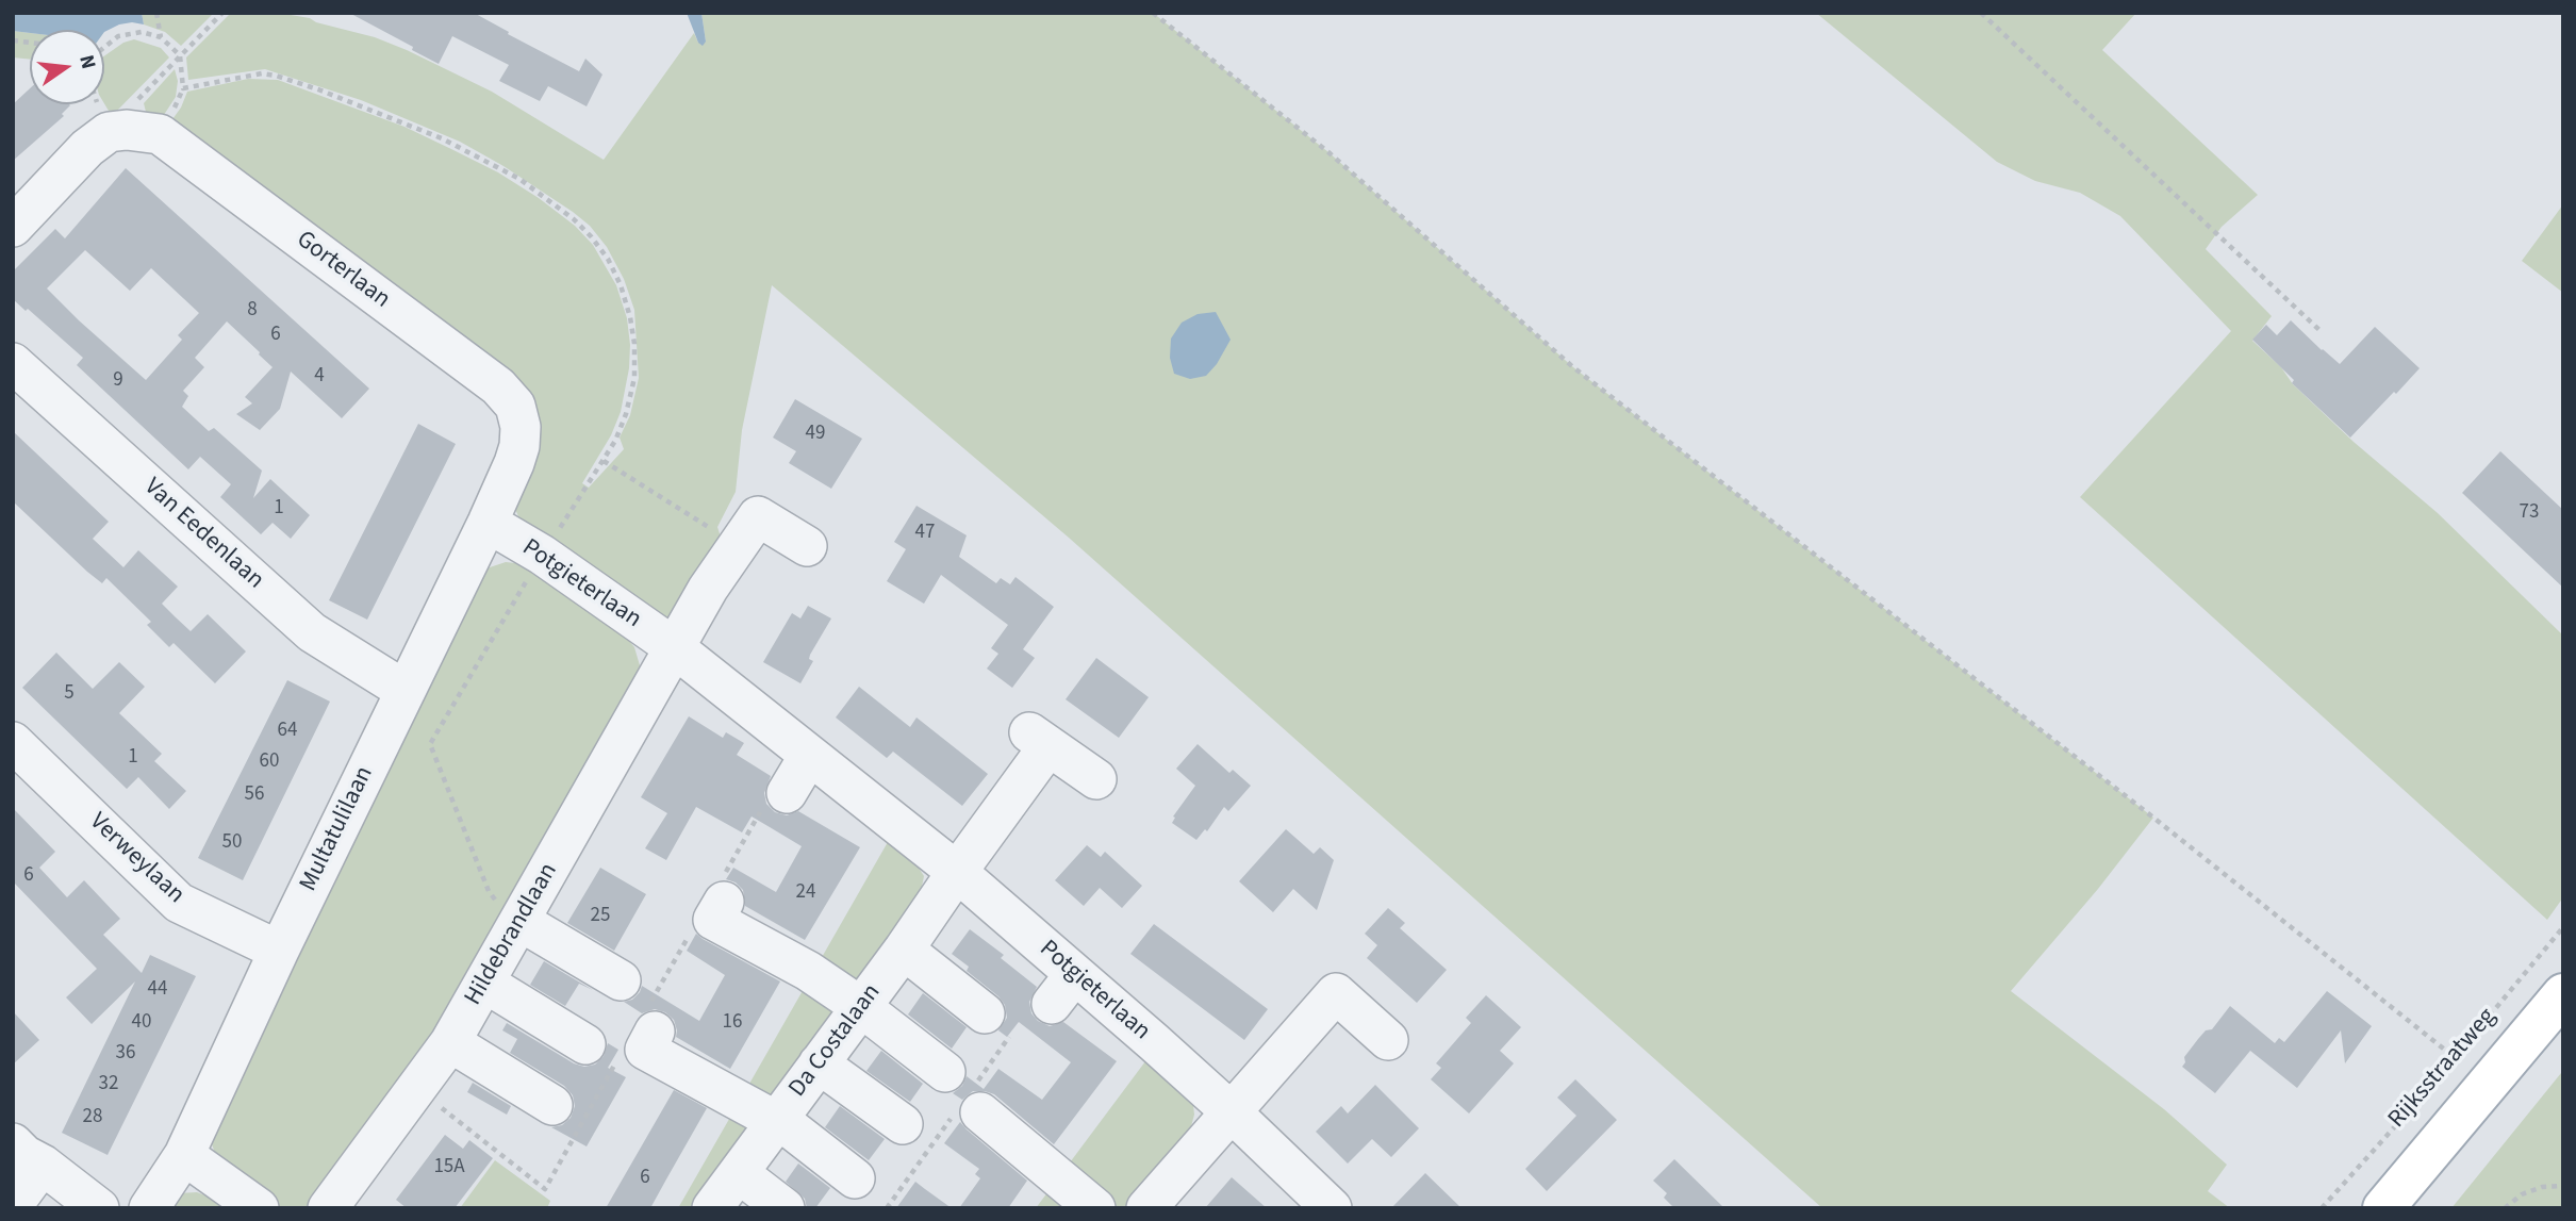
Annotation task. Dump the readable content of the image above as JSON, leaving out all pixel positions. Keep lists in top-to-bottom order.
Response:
{
  "streets": {
    "main road": ["Rijksstraatweg"],
    "street": [
      "Gorterlaan",
      "Van Eedenlaan",
      "Potgieterlaan",
      "Multatulilaan",
      "Verweylaan",
      "Hildebrandlaan",
      "Da Costalaan"
    ]
  },
  "crossings": [
    ["Gorterlaan", "Multatulilaan"],
    ["Van Eedenlaan", "Multatulilaan"],
    ["Potgieterlaan", "Multatulilaan"],
    ["Potgieterlaan", "Hildebrandlaan"],
    ["Potgieterlaan", "Da Costalaan"],
    ["Multatulilaan", "Verweylaan"]
  ],
  "house_numbers": [
    "8",
    "6",
    "4",
    "9",
    "49",
    "1",
    "73",
    "47",
    "5",
    "64",
    "1",
    "60",
    "56",
    "50",
    "6",
    "24",
    "25",
    "44",
    "40",
    "16",
    "36",
    "32",
    "28",
    "15A",
    "6"
  ],
  "north": "right"
}
